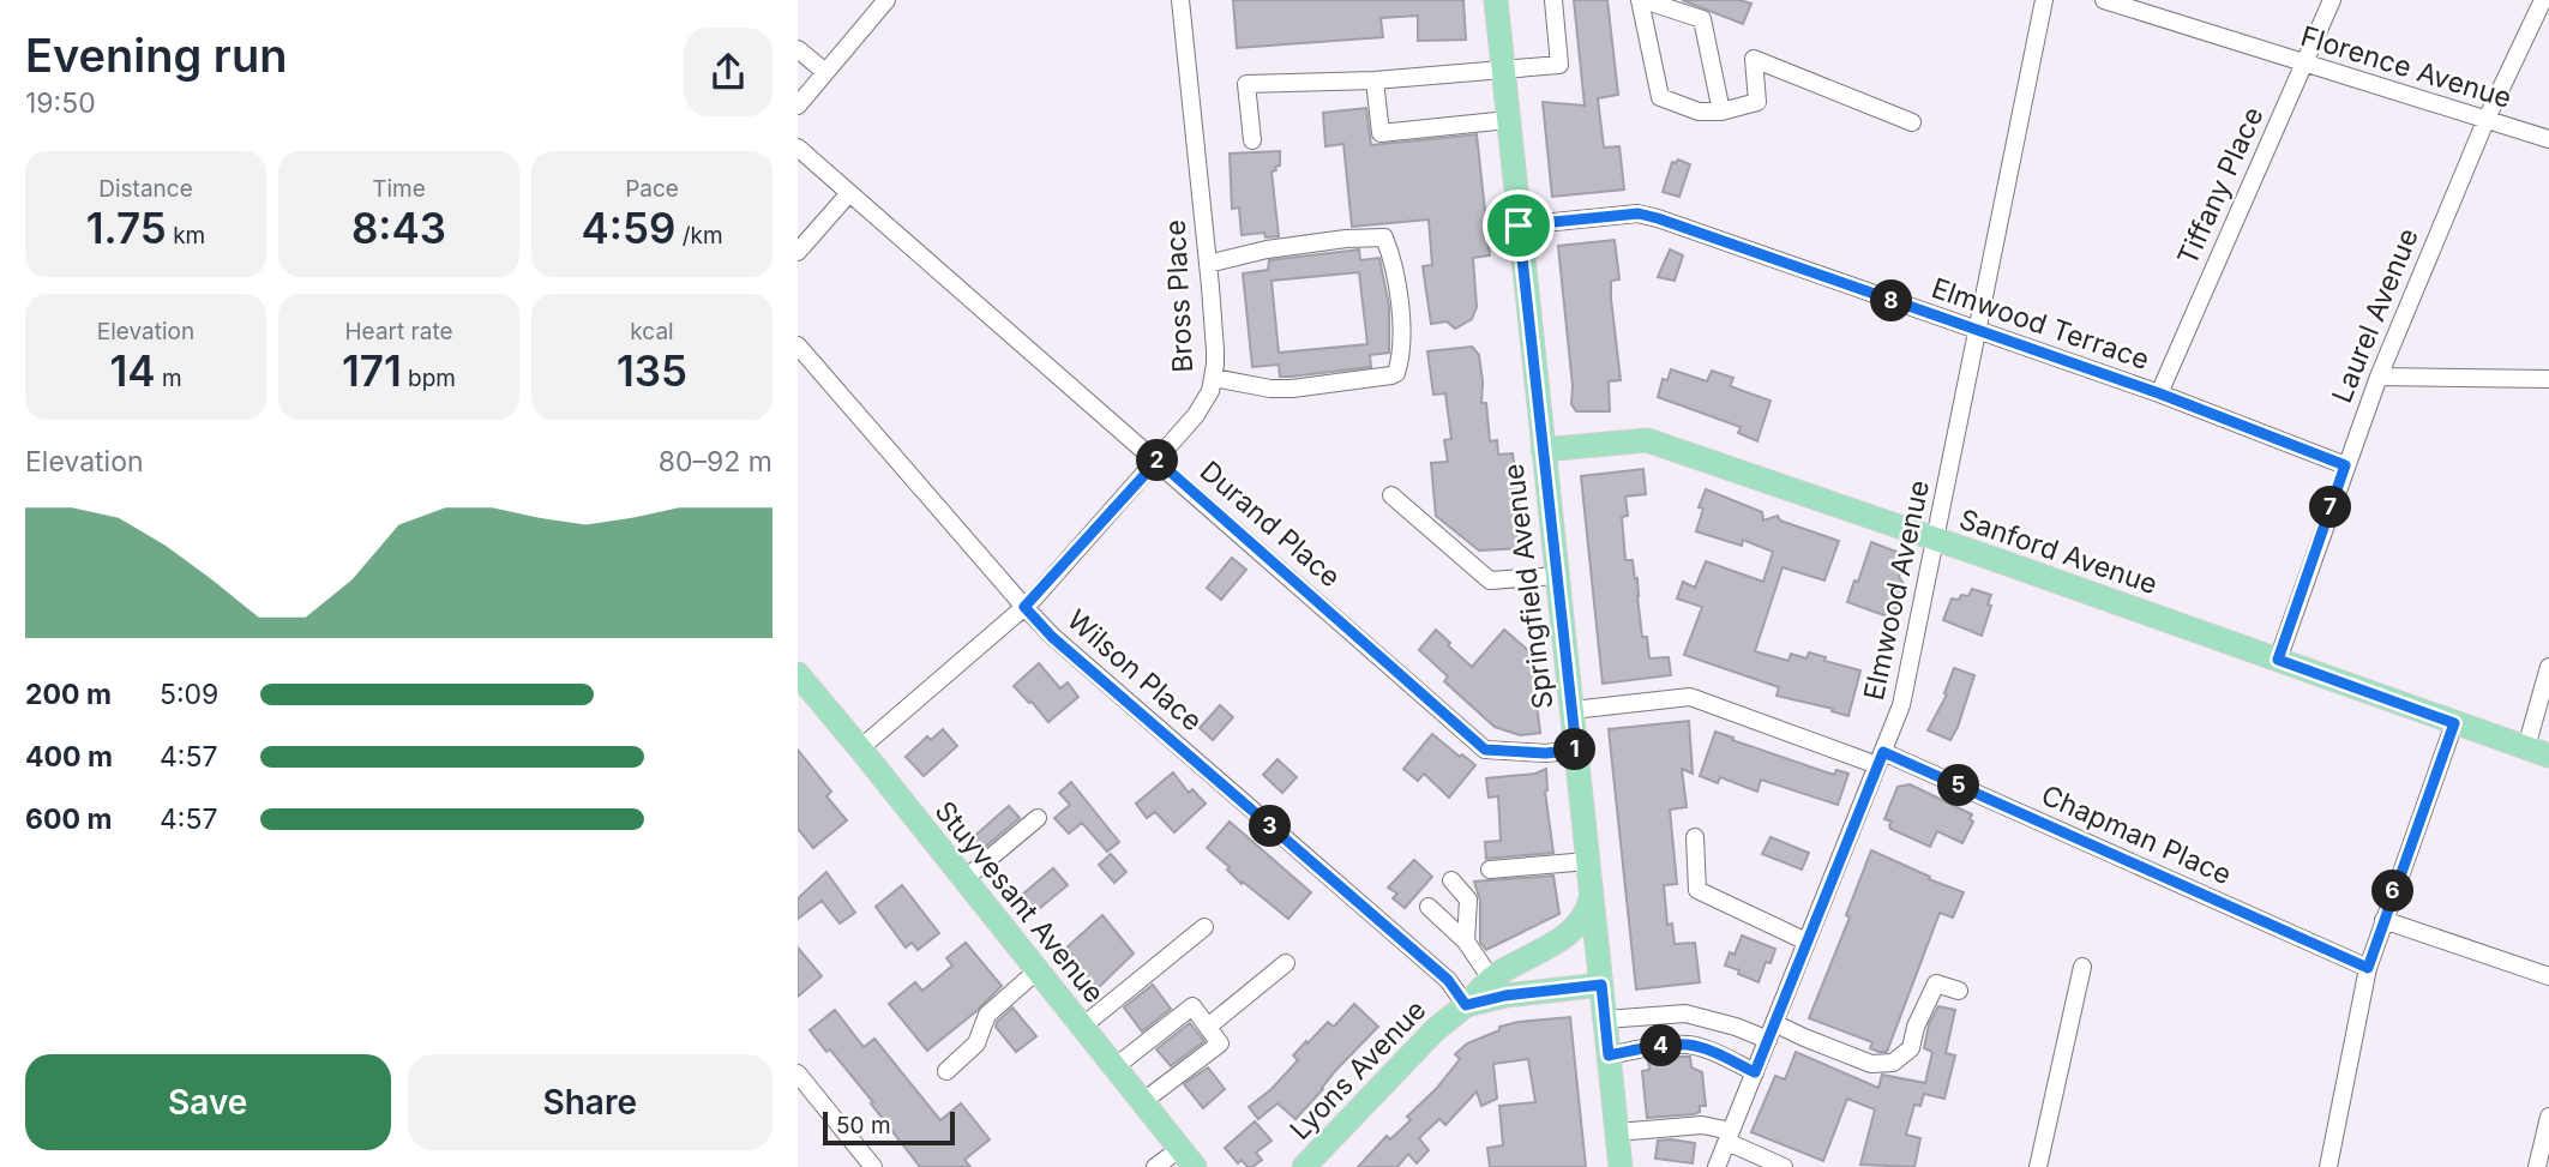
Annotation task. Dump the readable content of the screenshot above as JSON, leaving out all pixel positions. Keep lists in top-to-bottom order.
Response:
{
  "streets": {
    "main road": [
      "Sanford Avenue",
      "Springfield Avenue",
      "Stuyvesant Avenue",
      "Lyons Avenue"
    ],
    "street": [
      "Florence Avenue",
      "Tiffany Place",
      "Bross Place",
      "Laurel Avenue",
      "Elmwood Terrace",
      "Durand Place",
      "Elmwood Avenue",
      "Wilson Place",
      "Chapman Place"
    ]
  },
  "crossings": [
    ["Florence Avenue", "Tiffany Place"],
    ["Florence Avenue", "Laurel Avenue"],
    ["Tiffany Place", "Elmwood Terrace"],
    ["Bross Place", "Durand Place"],
    ["Bross Place", "Wilson Place"],
    ["Bross Place", "Stuyvesant Avenue"],
    ["Laurel Avenue", "Elmwood Terrace"],
    ["Laurel Avenue", "Sanford Avenue"],
    ["Elmwood Terrace", "Springfield Avenue"],
    ["Elmwood Terrace", "Elmwood Avenue"],
    ["Durand Place", "Springfield Avenue"],
    ["Sanford Avenue", "Springfield Avenue"],
    ["Sanford Avenue", "Elmwood Avenue"],
    ["Springfield Avenue", "Chapman Place"],
    ["Springfield Avenue", "Lyons Avenue"],
    ["Elmwood Avenue", "Chapman Place"],
    ["Wilson Place", "Lyons Avenue"]
  ],
  "scale_bar": "50 m",
  "page": {
    "heading": ["Evening run", "19:50"],
    "stats": [
      ["Distance", "1.75 km"],
      ["Time", "8:43"],
      ["Pace", "4:59 /km"],
      ["Elevation", "14 m"],
      ["Heart rate", "171 bpm"],
      ["kcal", "135"]
    ],
    "pins": [
      "8",
      "2",
      "7",
      "1",
      "5",
      "3",
      "6",
      "4"
    ],
    "chart": ["Elevation", "80–92 m"],
    "list": [
      {
        "name": "200 m",
        "note": "5:09"
      },
      {
        "name": "400 m",
        "note": "4:57"
      },
      {
        "name": "600 m",
        "note": "4:57"
      }
    ],
    "buttons": ["Save", "Share"],
    "scale": "50 m"
  }
}
